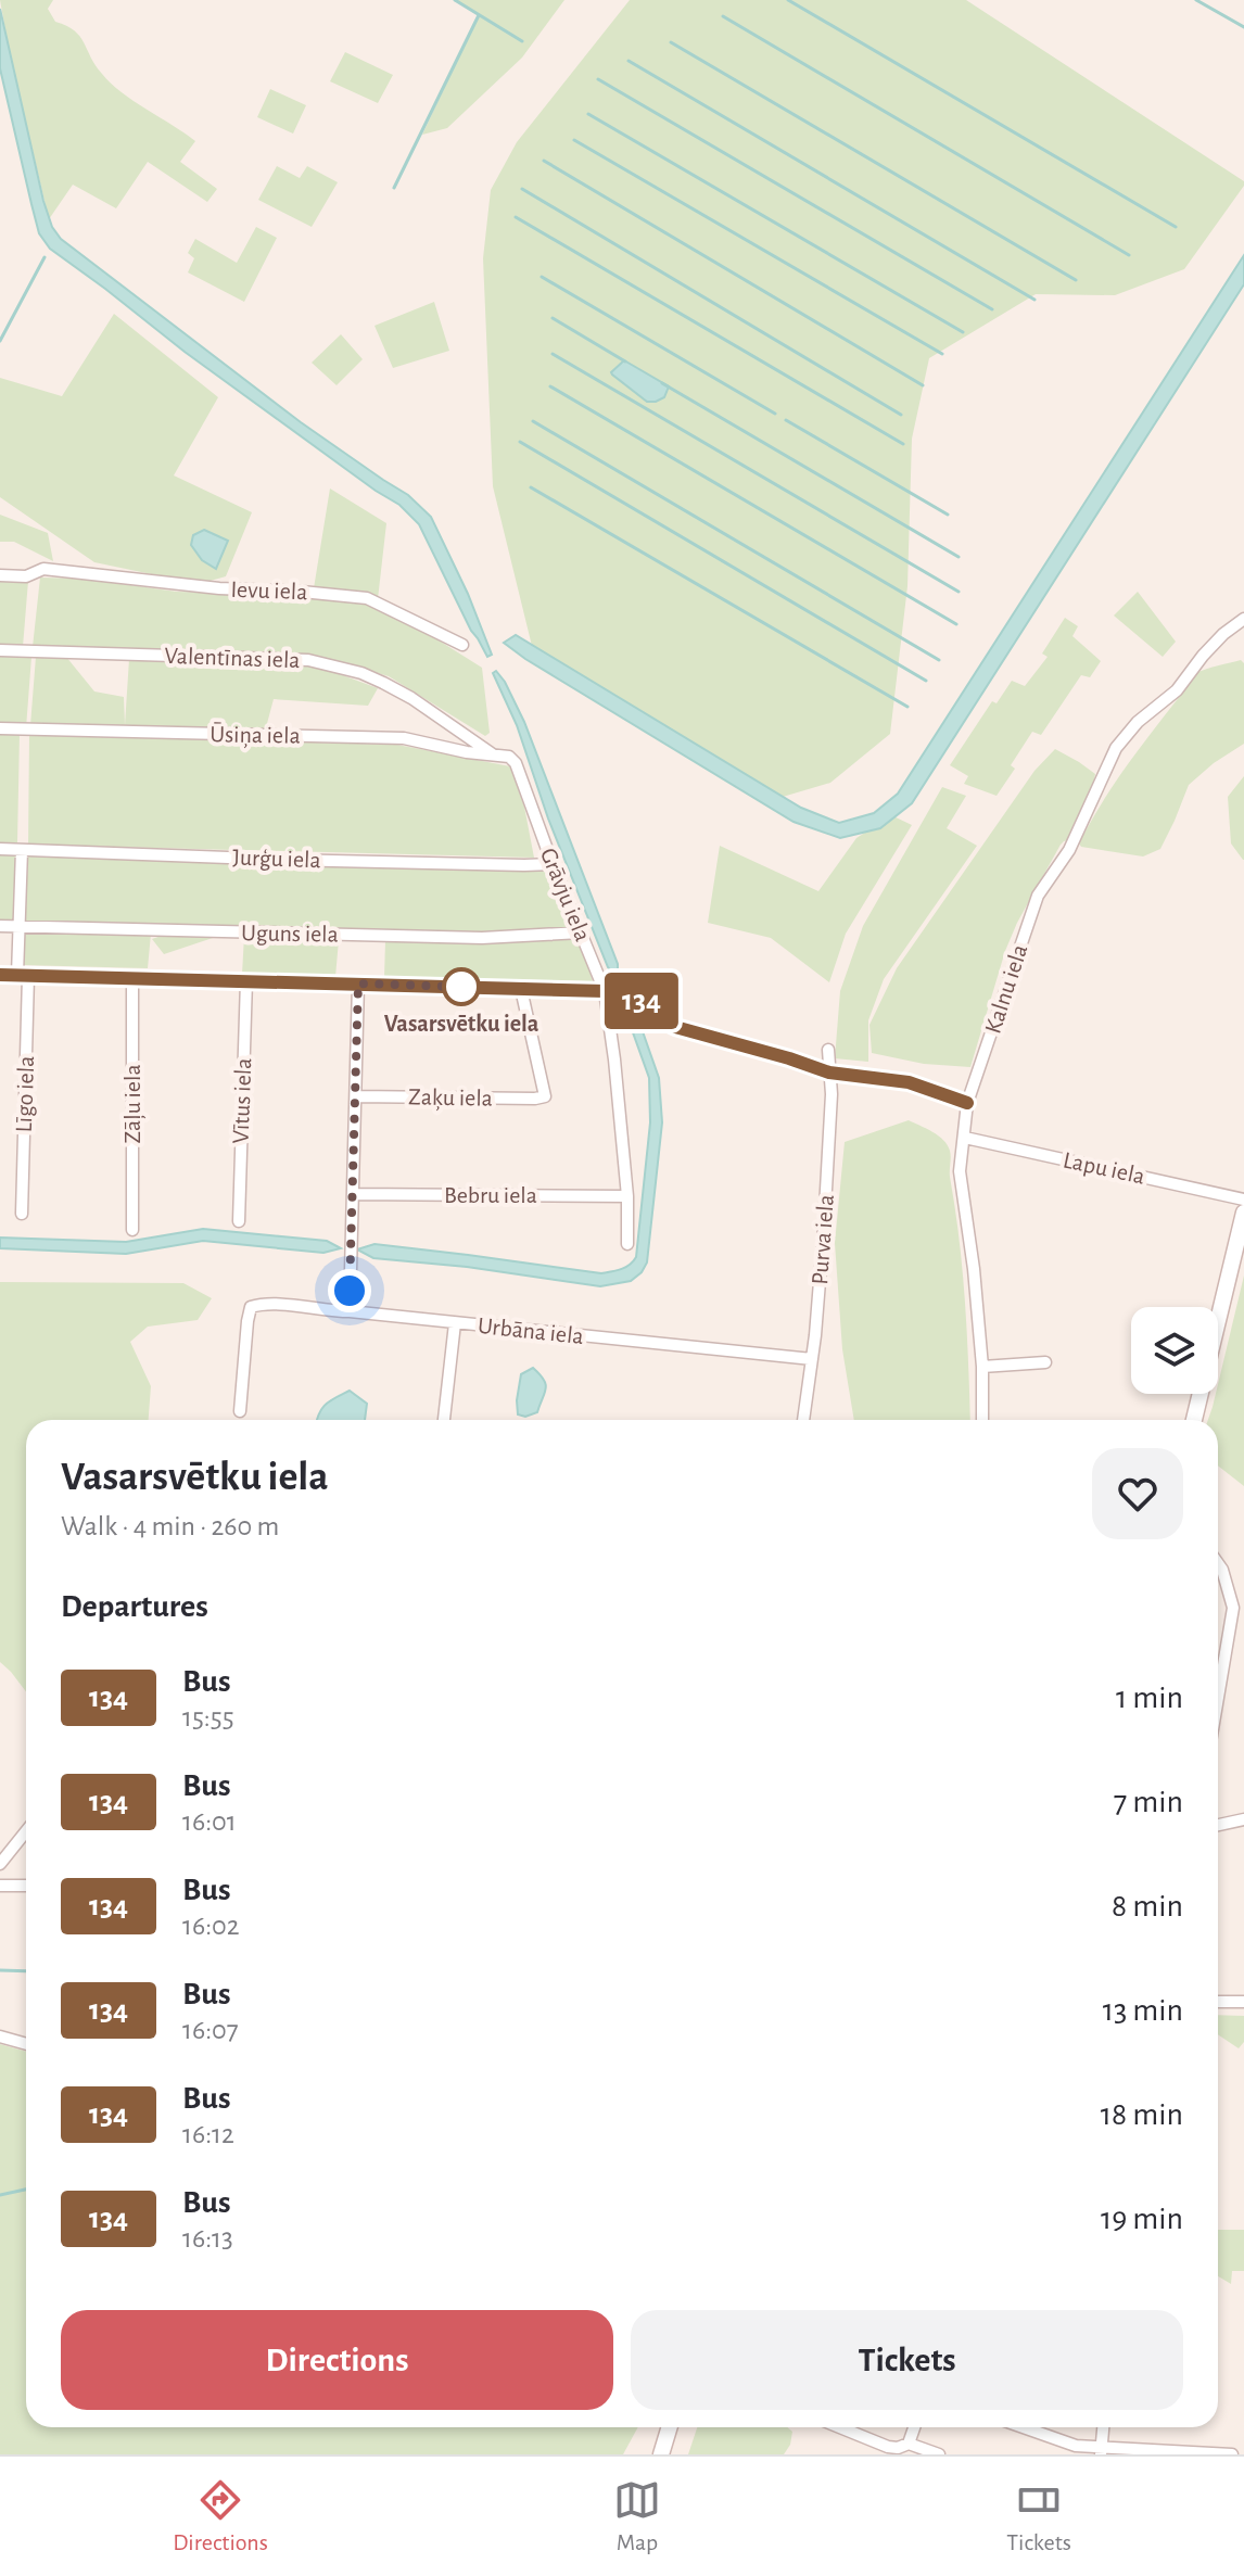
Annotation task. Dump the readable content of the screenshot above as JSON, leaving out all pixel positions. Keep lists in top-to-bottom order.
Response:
{
  "streets": {
    "street": [
      "Ievu iela",
      "Valentīnas iela",
      "Ūsiņa iela",
      "Jurģu iela",
      "Grāvju iela",
      "Uguns iela",
      "Kalnu iela",
      "Līgo iela",
      "Zaķu iela",
      "Vītus iela",
      "Zāļu iela",
      "Lapu iela",
      "Bebru iela",
      "Purva iela",
      "Urbāna iela"
    ]
  },
  "crossings": [
    ["Valentīnas iela", "Ūsiņa iela"],
    ["Ūsiņa iela", "Grāvju iela"],
    ["Jurģu iela", "Grāvju iela"],
    ["Jurģu iela", "Līgo iela"],
    ["Grāvju iela", "Uguns iela"],
    ["Grāvju iela", "Bebru iela"],
    ["Uguns iela", "Līgo iela"],
    ["Kalnu iela", "Lapu iela"],
    ["Purva iela", "Urbāna iela"]
  ],
  "places": ["Vasarsvētku iela"],
  "lines": ["bus line 134"],
  "page": {
    "on_map": "134",
    "heading": [
      ["Vasarsvētku iela", "Walk · 4 min · 260 m"],
      "Departures"
    ],
    "list": [
      {
        "mark": "134",
        "name": "Bus",
        "note": "15:55",
        "value": "1 min"
      },
      {
        "mark": "134",
        "name": "Bus",
        "note": "16:01",
        "value": "7 min"
      },
      {
        "mark": "134",
        "name": "Bus",
        "note": "16:02",
        "value": "8 min"
      },
      {
        "mark": "134",
        "name": "Bus",
        "note": "16:07",
        "value": "13 min"
      },
      {
        "mark": "134",
        "name": "Bus",
        "note": "16:12",
        "value": "18 min"
      },
      {
        "mark": "134",
        "name": "Bus",
        "note": "16:13",
        "value": "19 min"
      }
    ],
    "buttons": ["Directions", "Tickets"],
    "tabs": ["Directions", "Map", "Tickets"]
  }
}
